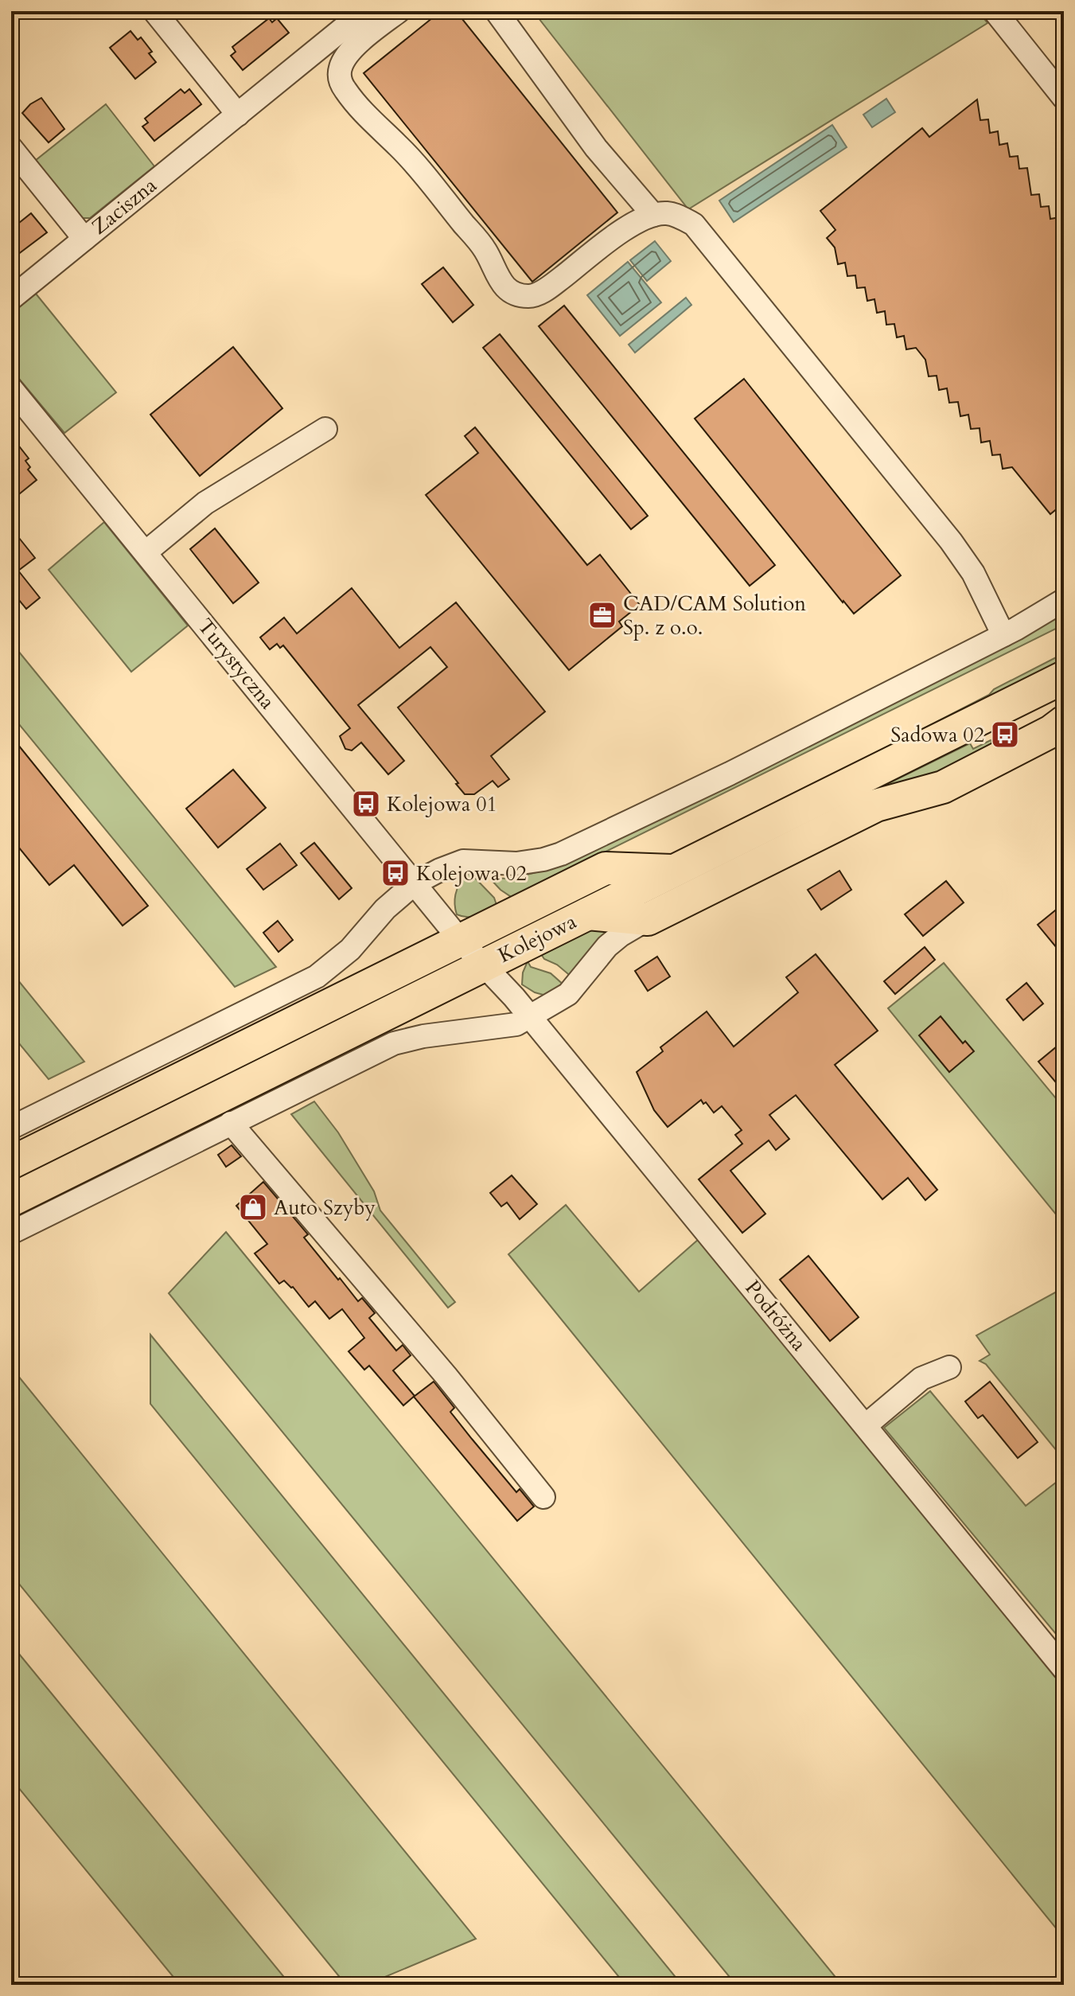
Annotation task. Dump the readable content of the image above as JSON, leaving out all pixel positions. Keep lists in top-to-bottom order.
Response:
{
  "streets": {
    "highway": ["Kolejowa"],
    "street": ["Zaciszna", "Turystyczna", "Podróżna"]
  },
  "crossings": [
    ["Turystyczna", "Kolejowa"],
    ["Turystyczna", "Podróżna"],
    ["Kolejowa", "Podróżna"]
  ],
  "places": {
    "office": ["CAD/CAM Solution Sp. z o.o."],
    "bus stop": ["Sadowa 02", "Kolejowa 01", "Kolejowa 02"],
    "shop": ["Auto Szyby"]
  }
}
